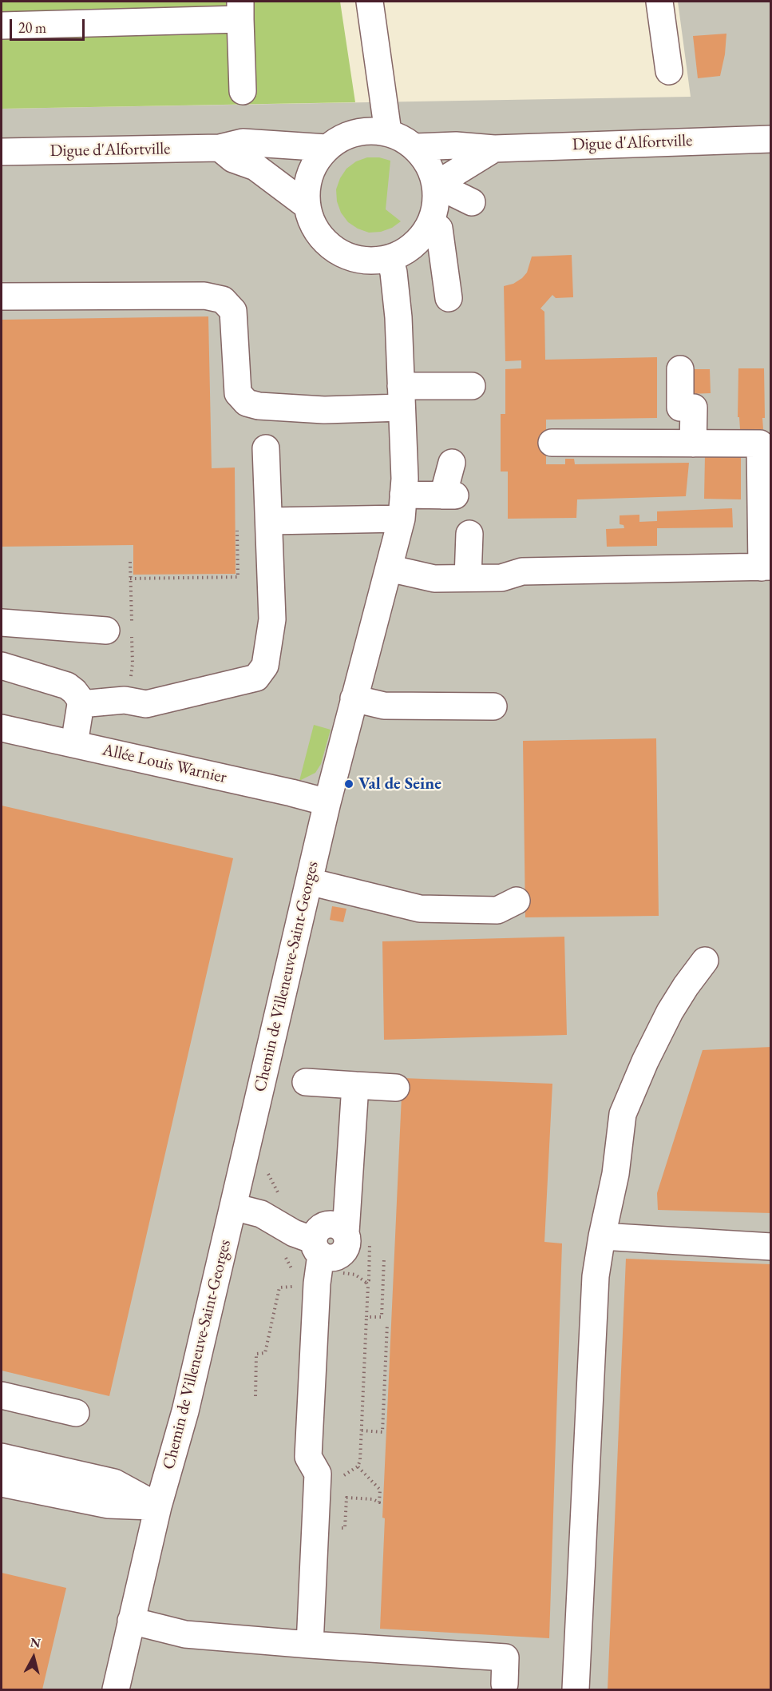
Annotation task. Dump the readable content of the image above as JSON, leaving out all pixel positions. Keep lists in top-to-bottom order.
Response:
{
  "streets": {
    "street": ["Digue d'Alfortville", "Allée Louis Warnier", "Chemin de Villeneuve-Saint-Georges"]
  },
  "crossings": [
    ["Digue d'Alfortville", "Chemin de Villeneuve-Saint-Georges"],
    ["Allée Louis Warnier", "Chemin de Villeneuve-Saint-Georges"]
  ],
  "places": ["Val de Seine"],
  "scale_bar": "20 m",
  "north": "top"
}
